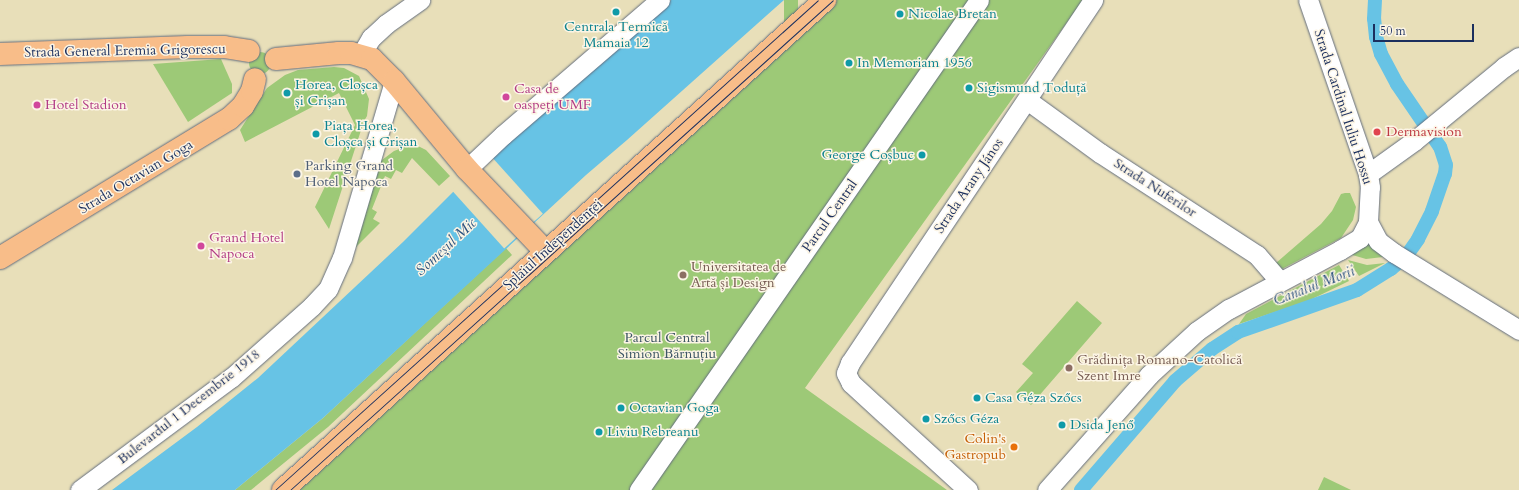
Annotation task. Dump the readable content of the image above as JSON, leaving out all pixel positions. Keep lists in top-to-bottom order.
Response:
{
  "streets": {
    "main road": ["Strada General Eremia Grigorescu", "Strada Octavian Goga", "Splaiul Independenței"],
    "street": [
      "Strada Cardinal Iuliu Hossu",
      "Strada Arany János",
      "Strada Nuferilor",
      "Parcul Central",
      "Bulevardul 1 Decembrie 1918"
    ]
  },
  "crossings": [
    ["Strada General Eremia Grigorescu", "Strada Octavian Goga"],
    ["Strada Cardinal Iuliu Hossu", "Strada Nuferilor"],
    ["Strada Arany János", "Strada Nuferilor"]
  ],
  "water": ["Someșul Mic", "Canalul Morii"],
  "parks": ["Parcul Central Simion Bărnuțiu"],
  "places": [
    "Centrala Termică Mamaia 12",
    "Nicolae Bretan",
    "In Memoriam 1956",
    "Sigismund Toduță",
    "Horea, Cloșca și Crișan",
    "Casa de oaspeți UMF",
    "Hotel Stadion",
    "Dermavision",
    "Piața Horea, Cloșca și Crișan",
    "George Coșbuc",
    "Parking Grand Hotel Napoca",
    "Grand Hotel Napoca",
    "Universitatea de Artă și Design",
    "Grădinița Romano-Catolică Szent Imre",
    "Casa Géza Szőcs",
    "Octavian Goga",
    "Szőcs Géza",
    "Dsida Jenő",
    "Liviu Rebreanu",
    "Colin's Gastropub"
  ],
  "scale_bar": "50 m"
}
